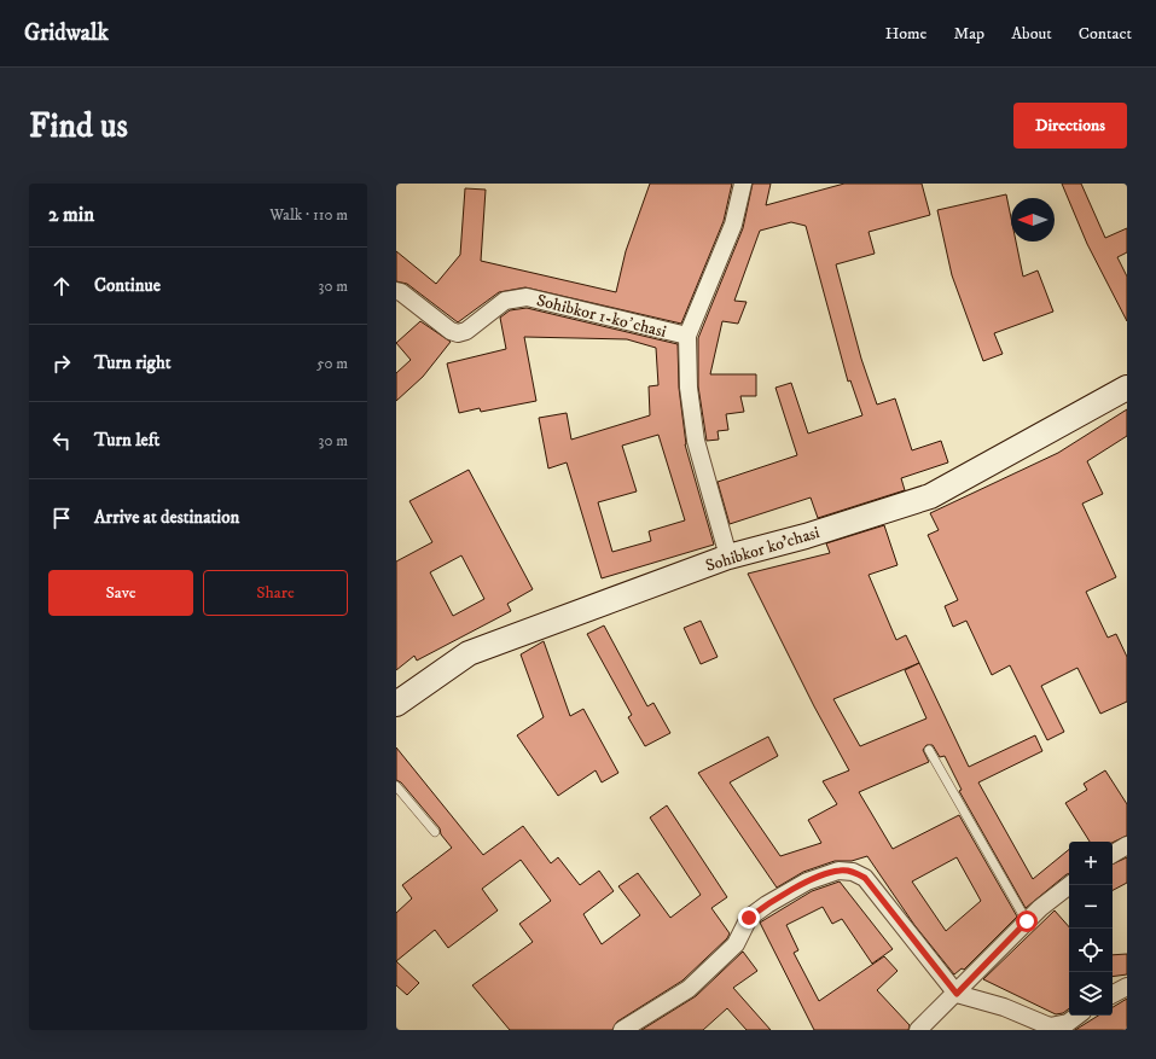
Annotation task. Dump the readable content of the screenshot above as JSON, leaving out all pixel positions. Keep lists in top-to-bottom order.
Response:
{
  "streets": {
    "street": ["Sohibkor 1-koʼchasi", "Sohibkor ko'chasi"]
  },
  "north": "left",
  "page": {
    "header": "Gridwalk",
    "nav": [
      "Home",
      "Map",
      "About",
      "Contact"
    ],
    "buttons": [
      "Directions",
      ["Save", "Share"]
    ],
    "title": "Find us",
    "heading": ["2 min", "Walk · 110 m"],
    "list": [
      ["Continue", "30 m"],
      ["Turn right", "50 m"],
      ["Turn left", "30 m"],
      "Arrive at destination"
    ],
    "map_buttons": ["+", "−"]
  }
}
